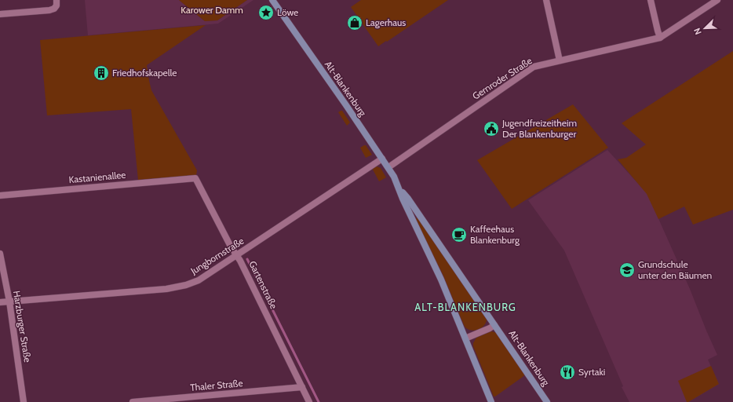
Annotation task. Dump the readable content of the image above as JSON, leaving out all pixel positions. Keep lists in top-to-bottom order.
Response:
{
  "streets": {
    "main road": ["Alt-Blankenburg"],
    "street": [
      "Gernroder Straße",
      "Kastanienallee",
      "Jungbornstraße",
      "Gartenstraße",
      "Harzburger Straße",
      "Thaler Straße"
    ]
  },
  "crossings": [
    ["Gernroder Straße", "Alt-Blankenburg"],
    ["Alt-Blankenburg", "Jungbornstraße"],
    ["Kastanienallee", "Gartenstraße"],
    ["Jungbornstraße", "Gartenstraße"],
    ["Jungbornstraße", "Harzburger Straße"],
    ["Gartenstraße", "Thaler Straße"]
  ],
  "districts": ["ALT-BLANKENBURG"],
  "parks": ["Karower Damm"],
  "places": {
    "place": ["Löwe"],
    "shop": ["Lagerhaus"],
    "building": ["Friedhofskapelle"],
    "public building": ["Jugendfreizeitheim Der Blankenburger"],
    "cafe": ["Kaffeehaus Blankenburg"],
    "school or university": ["Grundschule unter den Bäumen"],
    "restaurant": ["Syrtaki"]
  },
  "north": "bottom left"
}
